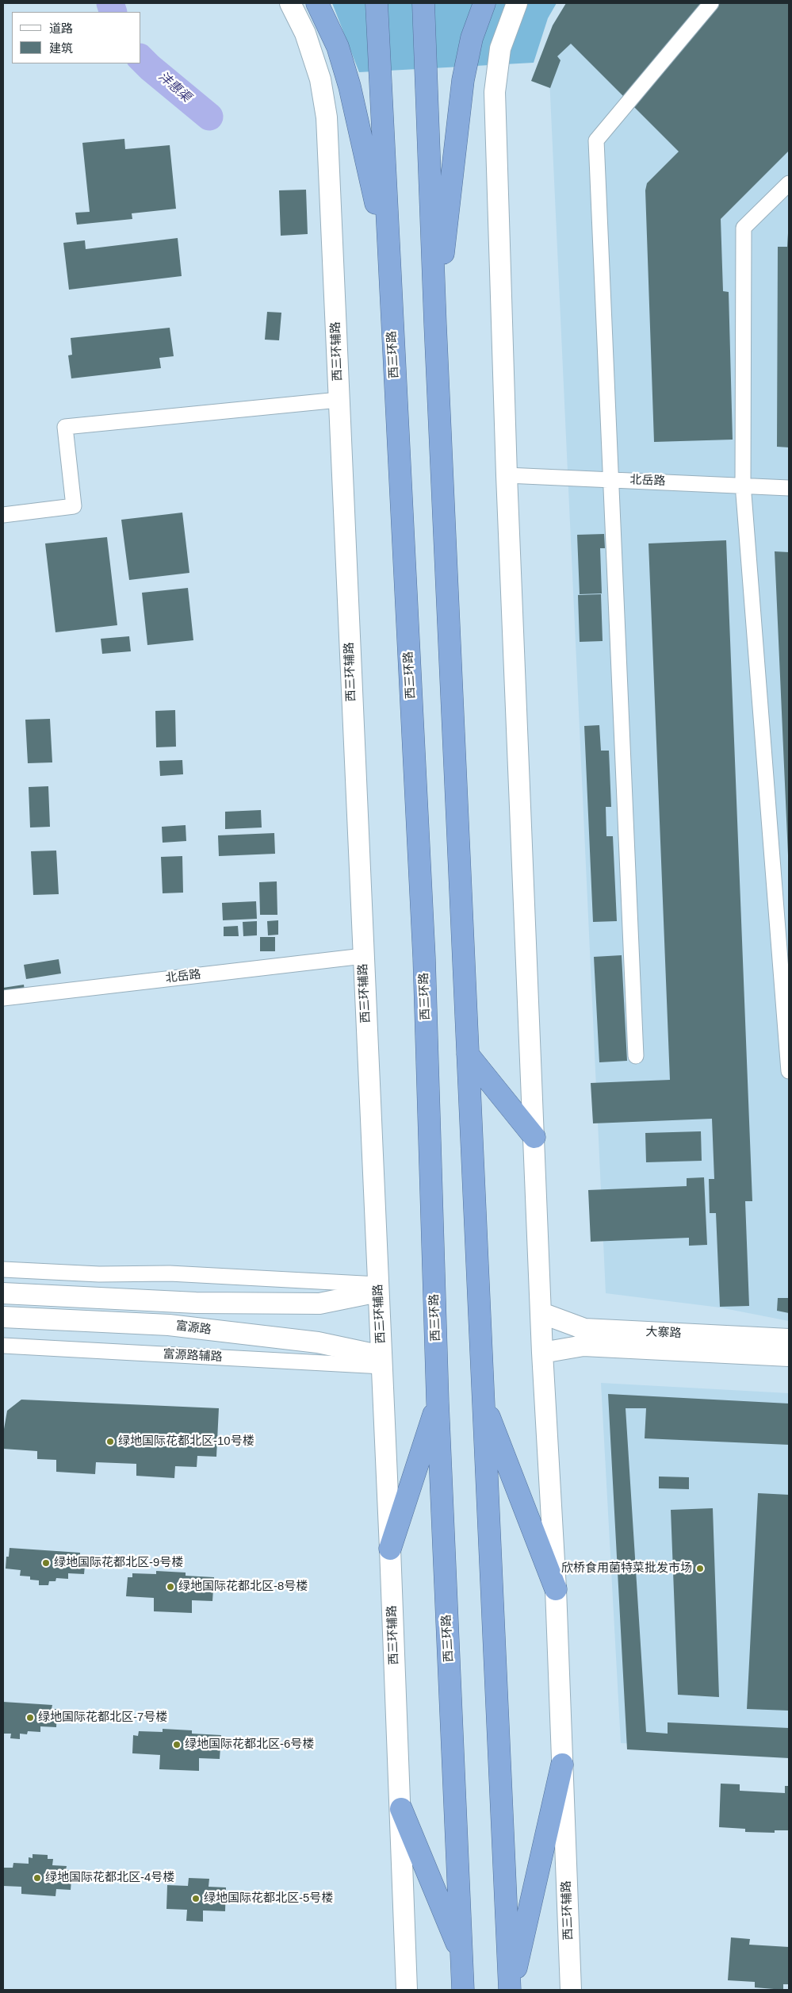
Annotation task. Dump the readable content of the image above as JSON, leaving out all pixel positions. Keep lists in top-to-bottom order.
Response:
{
  "streets": {
    "highway": ["西三环路"],
    "main road": ["西三环辅路", "富源路", "大寨路"],
    "street": ["北岳路", "富源路辅路"]
  },
  "crossings": [
    ["西三环辅路", "北岳路"],
    ["西三环辅路", "富源路"],
    ["西三环辅路", "大寨路"],
    ["西三环辅路", "富源路辅路"],
    ["富源路", "富源路辅路"]
  ],
  "water": ["沣惠渠"],
  "places": [
    "绿地国际花都北区-10号楼",
    "绿地国际花都北区-9号楼",
    "欣桥食用菌特菜批发市场",
    "绿地国际花都北区-8号楼",
    "绿地国际花都北区-7号楼",
    "绿地国际花都北区-6号楼",
    "绿地国际花都北区-4号楼",
    "绿地国际花都北区-5号楼"
  ],
  "legend": ["道路", "建筑"]
}
